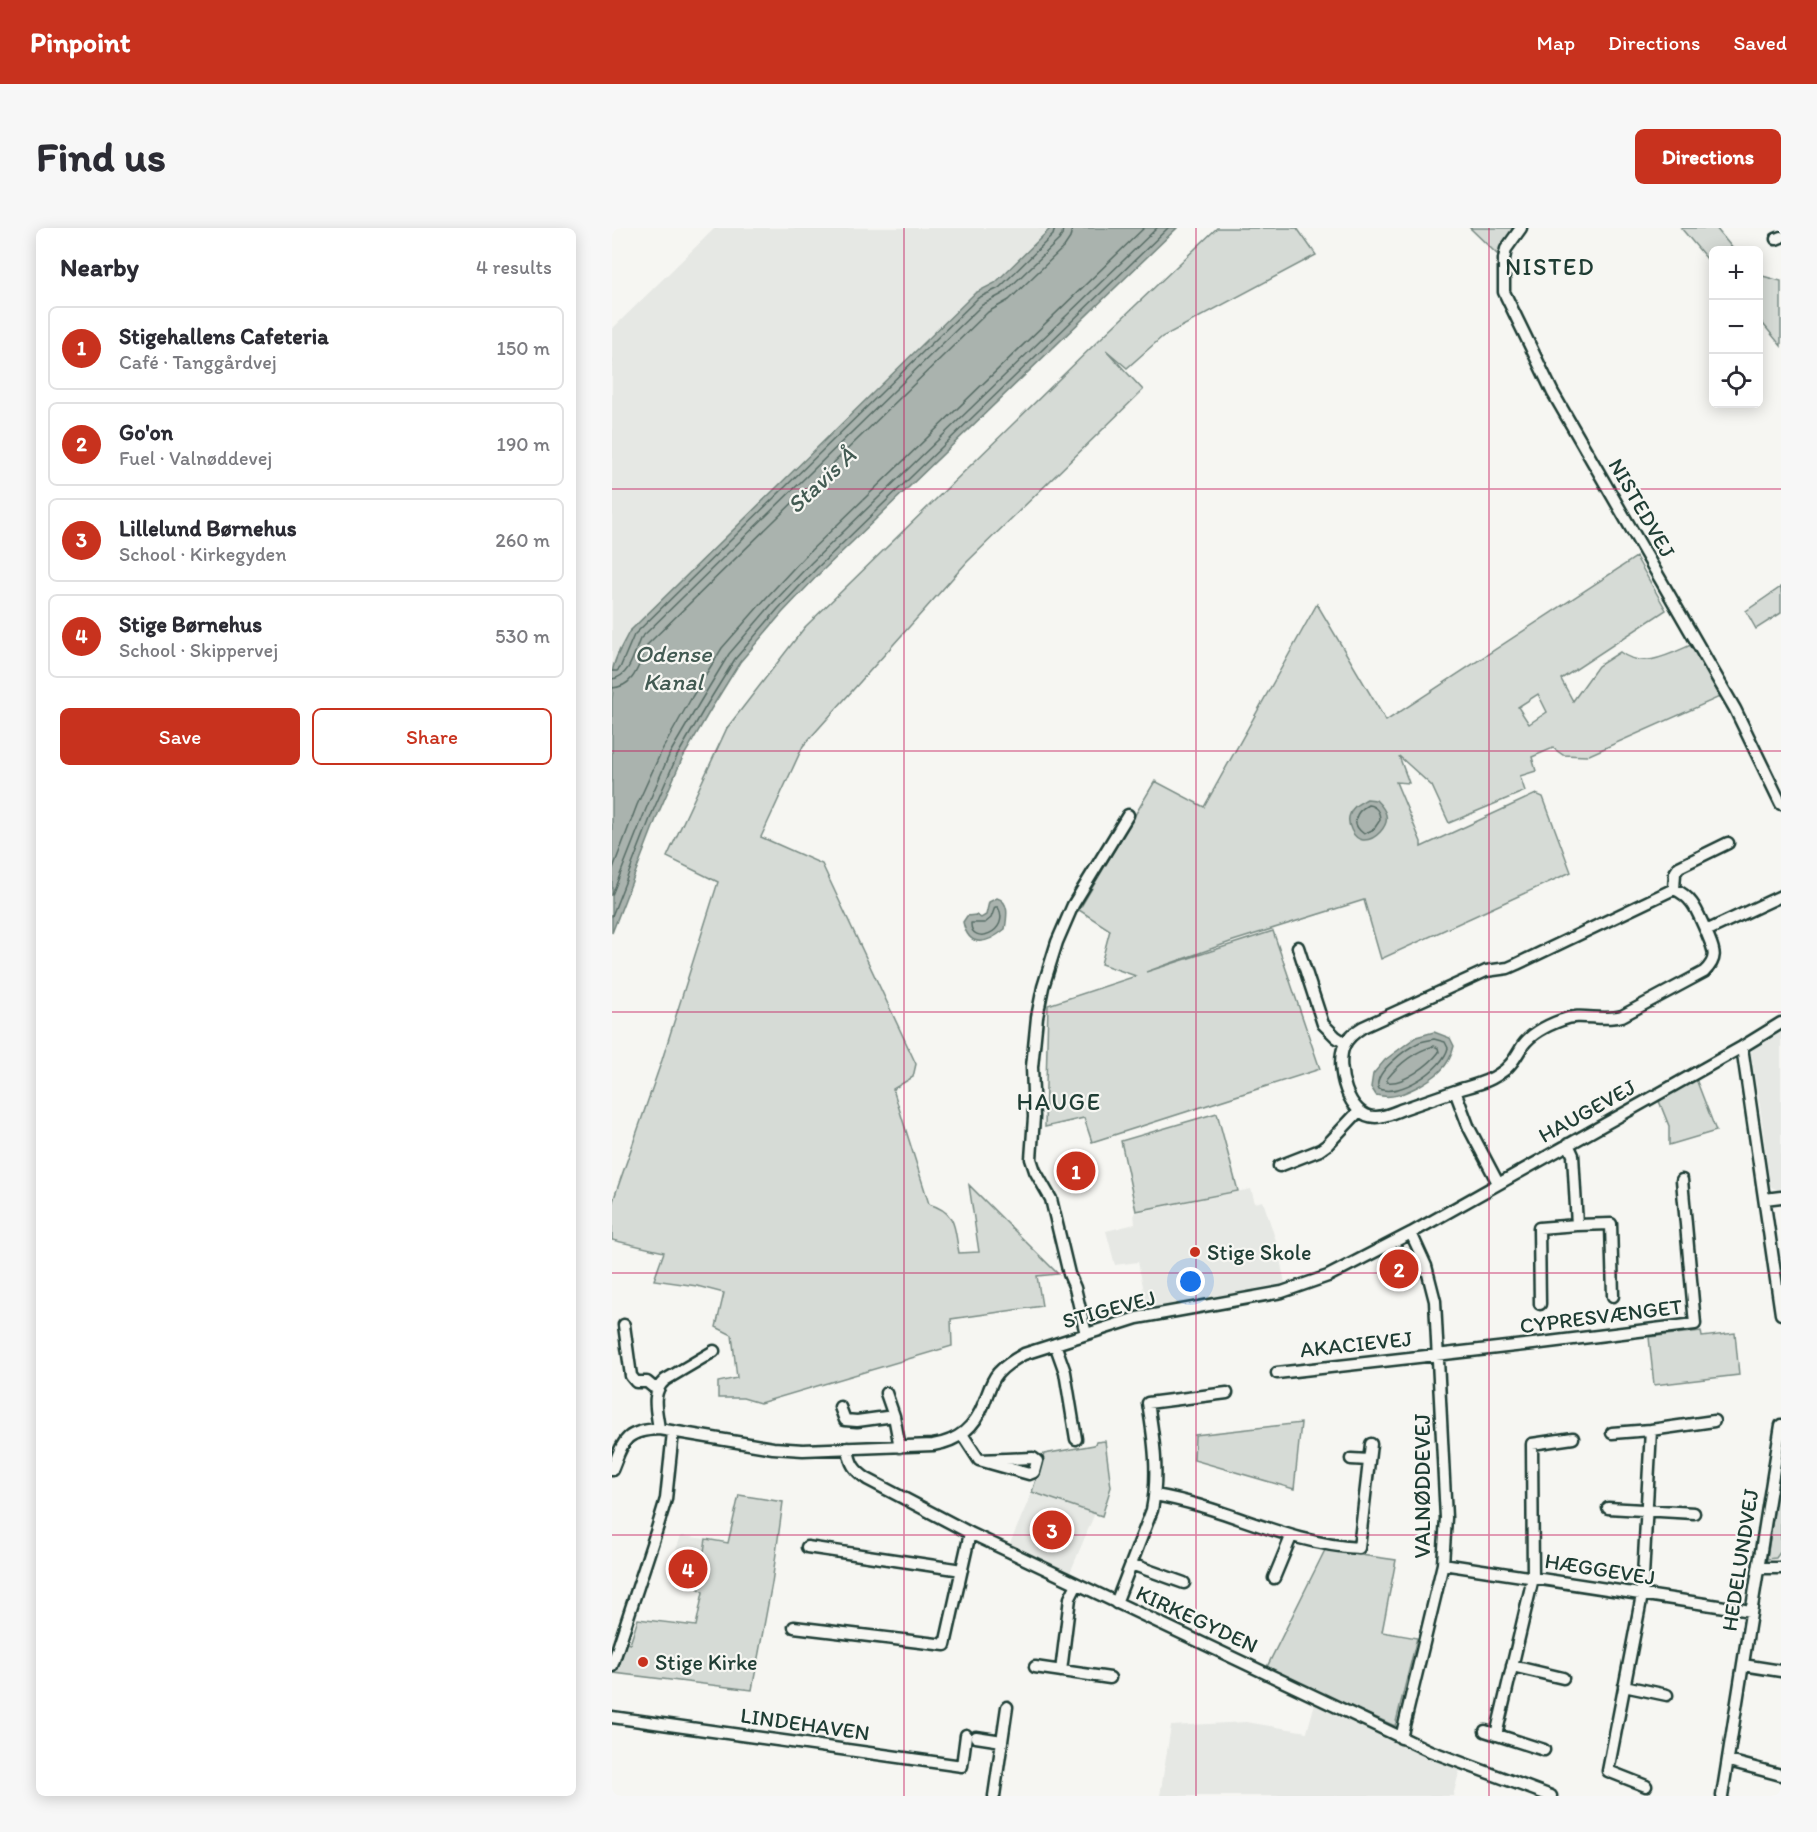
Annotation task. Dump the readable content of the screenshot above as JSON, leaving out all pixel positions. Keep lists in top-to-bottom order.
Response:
{
  "streets": {
    "street": [
      "NISTEDVEJ",
      "HAUGEVEJ",
      "STIGEVEJ",
      "CYPRESVÆNGET",
      "AKACIEVEJ",
      "VALNØDDEVEJ",
      "HEDELUNDVEJ",
      "HÆGGEVEJ",
      "KIRKEGYDEN",
      "LINDEHAVEN"
    ]
  },
  "crossings": [
    ["HAUGEVEJ", "STIGEVEJ"],
    ["HAUGEVEJ", "VALNØDDEVEJ"],
    ["STIGEVEJ", "VALNØDDEVEJ"],
    ["CYPRESVÆNGET", "AKACIEVEJ"],
    ["CYPRESVÆNGET", "VALNØDDEVEJ"],
    ["AKACIEVEJ", "VALNØDDEVEJ"],
    ["VALNØDDEVEJ", "HÆGGEVEJ"],
    ["VALNØDDEVEJ", "KIRKEGYDEN"],
    ["HEDELUNDVEJ", "HÆGGEVEJ"]
  ],
  "districts": ["NISTED", "HAUGE"],
  "water": ["Stavis Å", "Odense Kanal"],
  "places": ["Stige Skole", "Stige Kirke"],
  "page": {
    "header": "Pinpoint",
    "nav": ["Map", "Directions", "Saved"],
    "buttons": [
      "Directions",
      ["Save", "Share"]
    ],
    "title": "Find us",
    "heading": ["Nearby", "4 results"],
    "map_buttons": ["+", "−"],
    "list": [
      {
        "mark": "1",
        "name": "Stigehallens Cafeteria",
        "note": "Café · Tanggårdvej",
        "value": "150 m"
      },
      {
        "mark": "2",
        "name": "Go'on",
        "note": "Fuel · Valnøddevej",
        "value": "190 m"
      },
      {
        "mark": "3",
        "name": "Lillelund Børnehus",
        "note": "School · Kirkegyden",
        "value": "260 m"
      },
      {
        "mark": "4",
        "name": "Stige Børnehus",
        "note": "School · Skippervej",
        "value": "530 m"
      }
    ],
    "pins": [
      "1",
      "2",
      "3",
      "4"
    ]
  }
}
